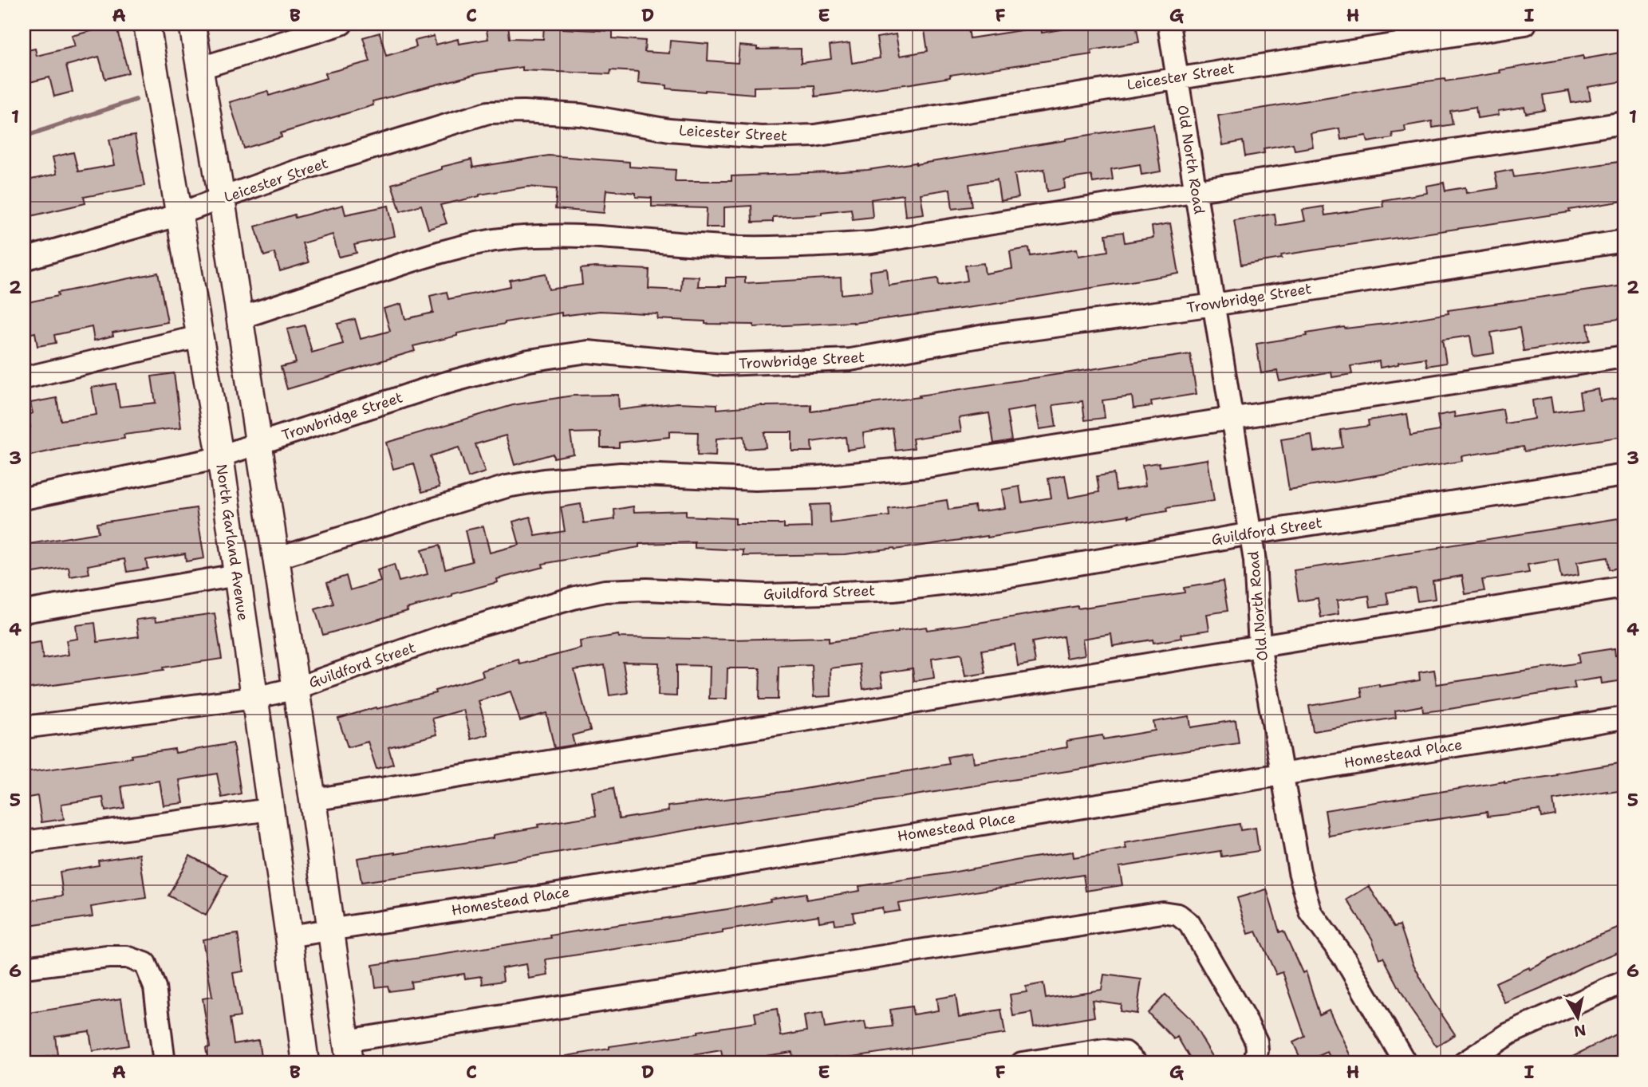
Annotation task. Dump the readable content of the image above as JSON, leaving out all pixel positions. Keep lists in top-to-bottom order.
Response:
{
  "streets": {
    "main road": ["North Garland Avenue"],
    "street": [
      "Leicester Street",
      "Old North Road",
      "Trowbridge Street",
      "Guildford Street",
      "Homestead Place"
    ]
  },
  "crossings": [
    ["Leicester Street", "Old North Road"],
    ["Leicester Street", "North Garland Avenue"],
    ["Old North Road", "Trowbridge Street"],
    ["Old North Road", "Guildford Street"],
    ["Old North Road", "Homestead Place"],
    ["Trowbridge Street", "North Garland Avenue"],
    ["Guildford Street", "North Garland Avenue"],
    ["North Garland Avenue", "Homestead Place"]
  ],
  "north": "bottom",
  "grid": {
    "columns": [
      "A",
      "B",
      "C",
      "D",
      "E",
      "F",
      "G",
      "H",
      "I"
    ],
    "rows": [
      "1",
      "2",
      "3",
      "4",
      "5",
      "6"
    ]
  }
}
